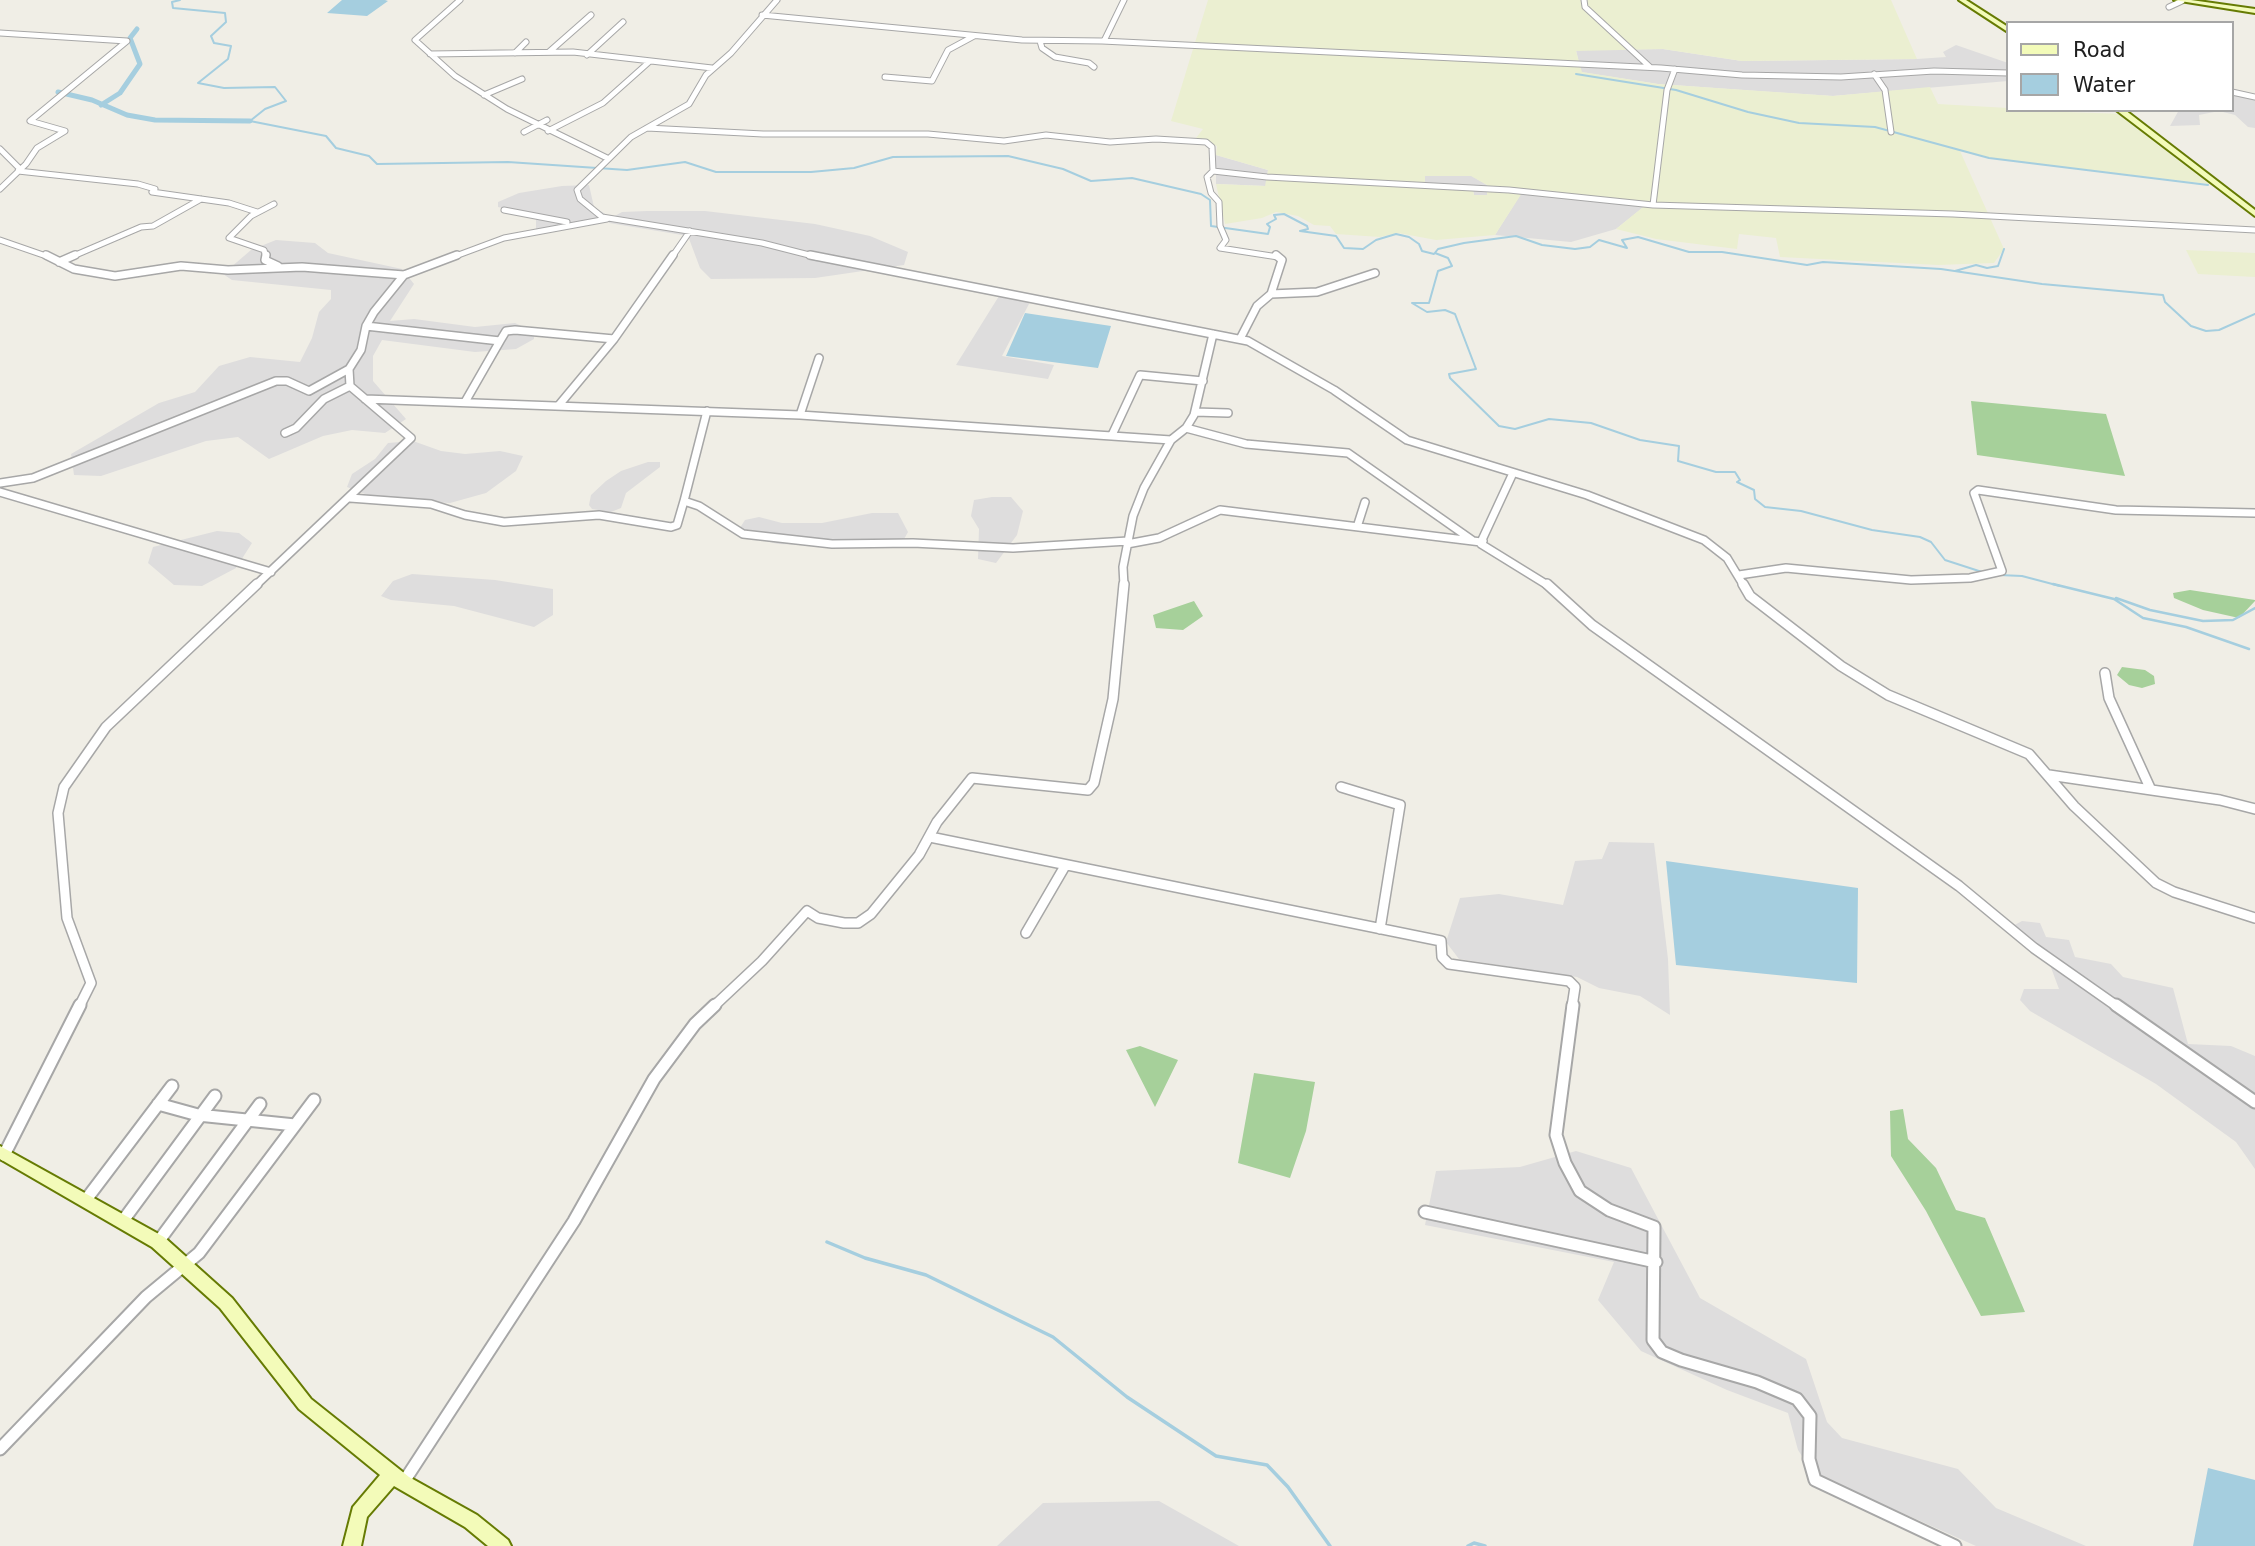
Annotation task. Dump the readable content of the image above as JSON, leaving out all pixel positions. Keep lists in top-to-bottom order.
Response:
{
  "legend": ["Road", "Water"]
}
